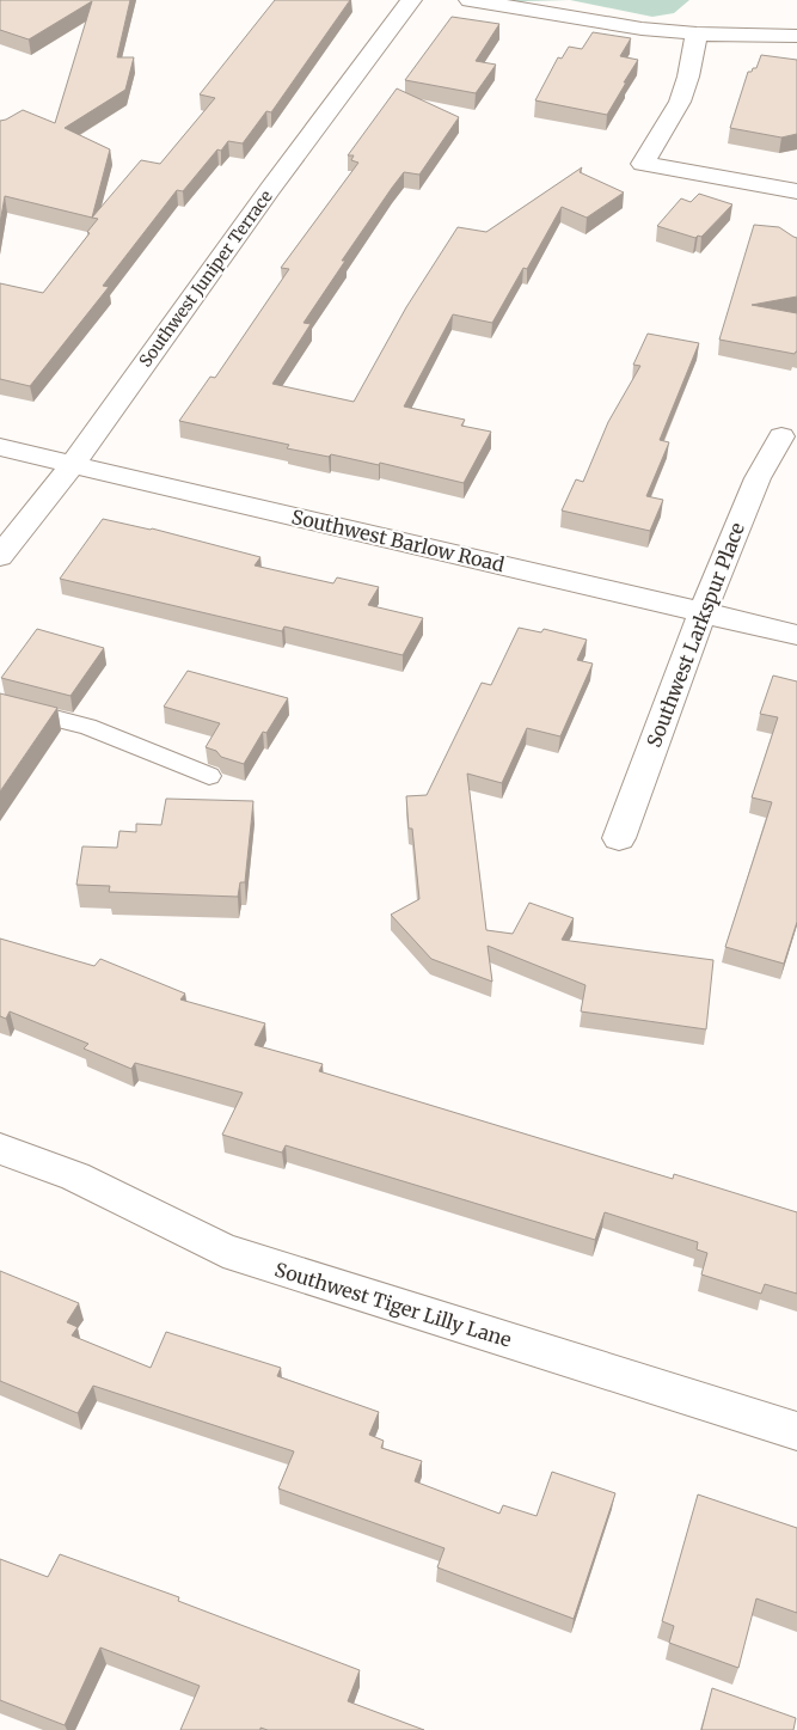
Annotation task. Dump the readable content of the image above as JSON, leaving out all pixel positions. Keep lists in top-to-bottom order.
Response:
{
  "streets": {
    "street": [
      "Southwest Juniper Terrace",
      "Southwest Barlow Road",
      "Southwest Larkspur Place",
      "Southwest Tiger Lilly Lane"
    ]
  },
  "crossings": [
    ["Southwest Juniper Terrace", "Southwest Barlow Road"],
    ["Southwest Barlow Road", "Southwest Larkspur Place"]
  ]
}
